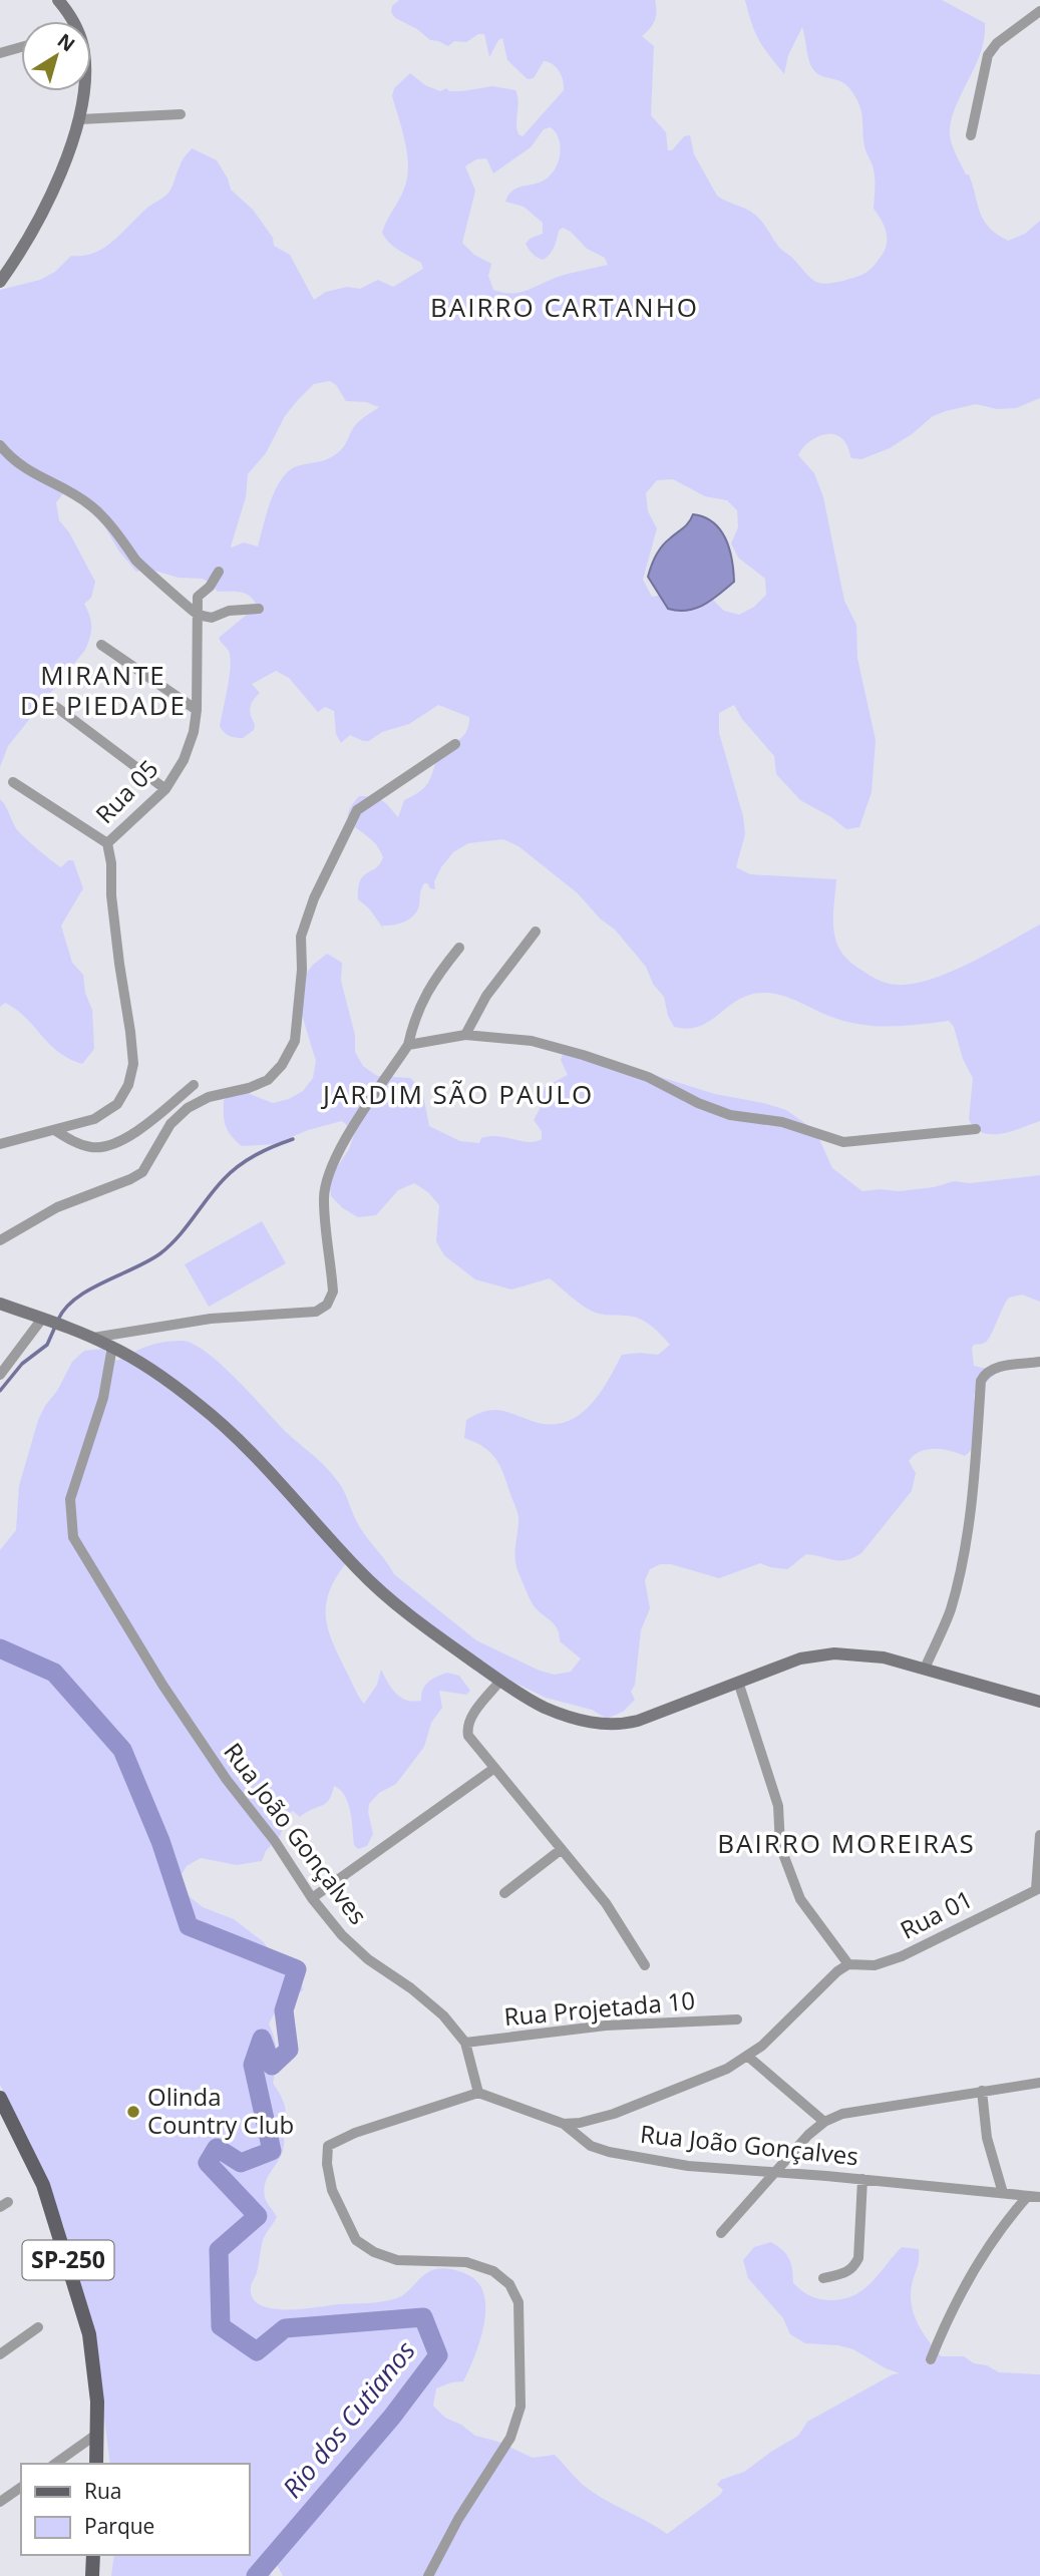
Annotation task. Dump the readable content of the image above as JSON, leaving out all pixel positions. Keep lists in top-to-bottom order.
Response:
{
  "streets": {
    "main road": ["SP-250"],
    "street": [
      "Rua 05",
      "Rua João Gonçalves",
      "Rua 01",
      "Rua Projetada 10"
    ]
  },
  "crossings": [
    ["Rua João Gonçalves", "Rua Projetada 10"]
  ],
  "districts": [
    "BAIRRO CARTANHO",
    "MIRANTE DE PIEDADE",
    "JARDIM SÃO PAULO",
    "BAIRRO MOREIRAS"
  ],
  "water": ["Rio dos Cutianos"],
  "places": ["Olinda Country Club"],
  "legend": ["Rua", "Parque"],
  "north": "top right"
}
